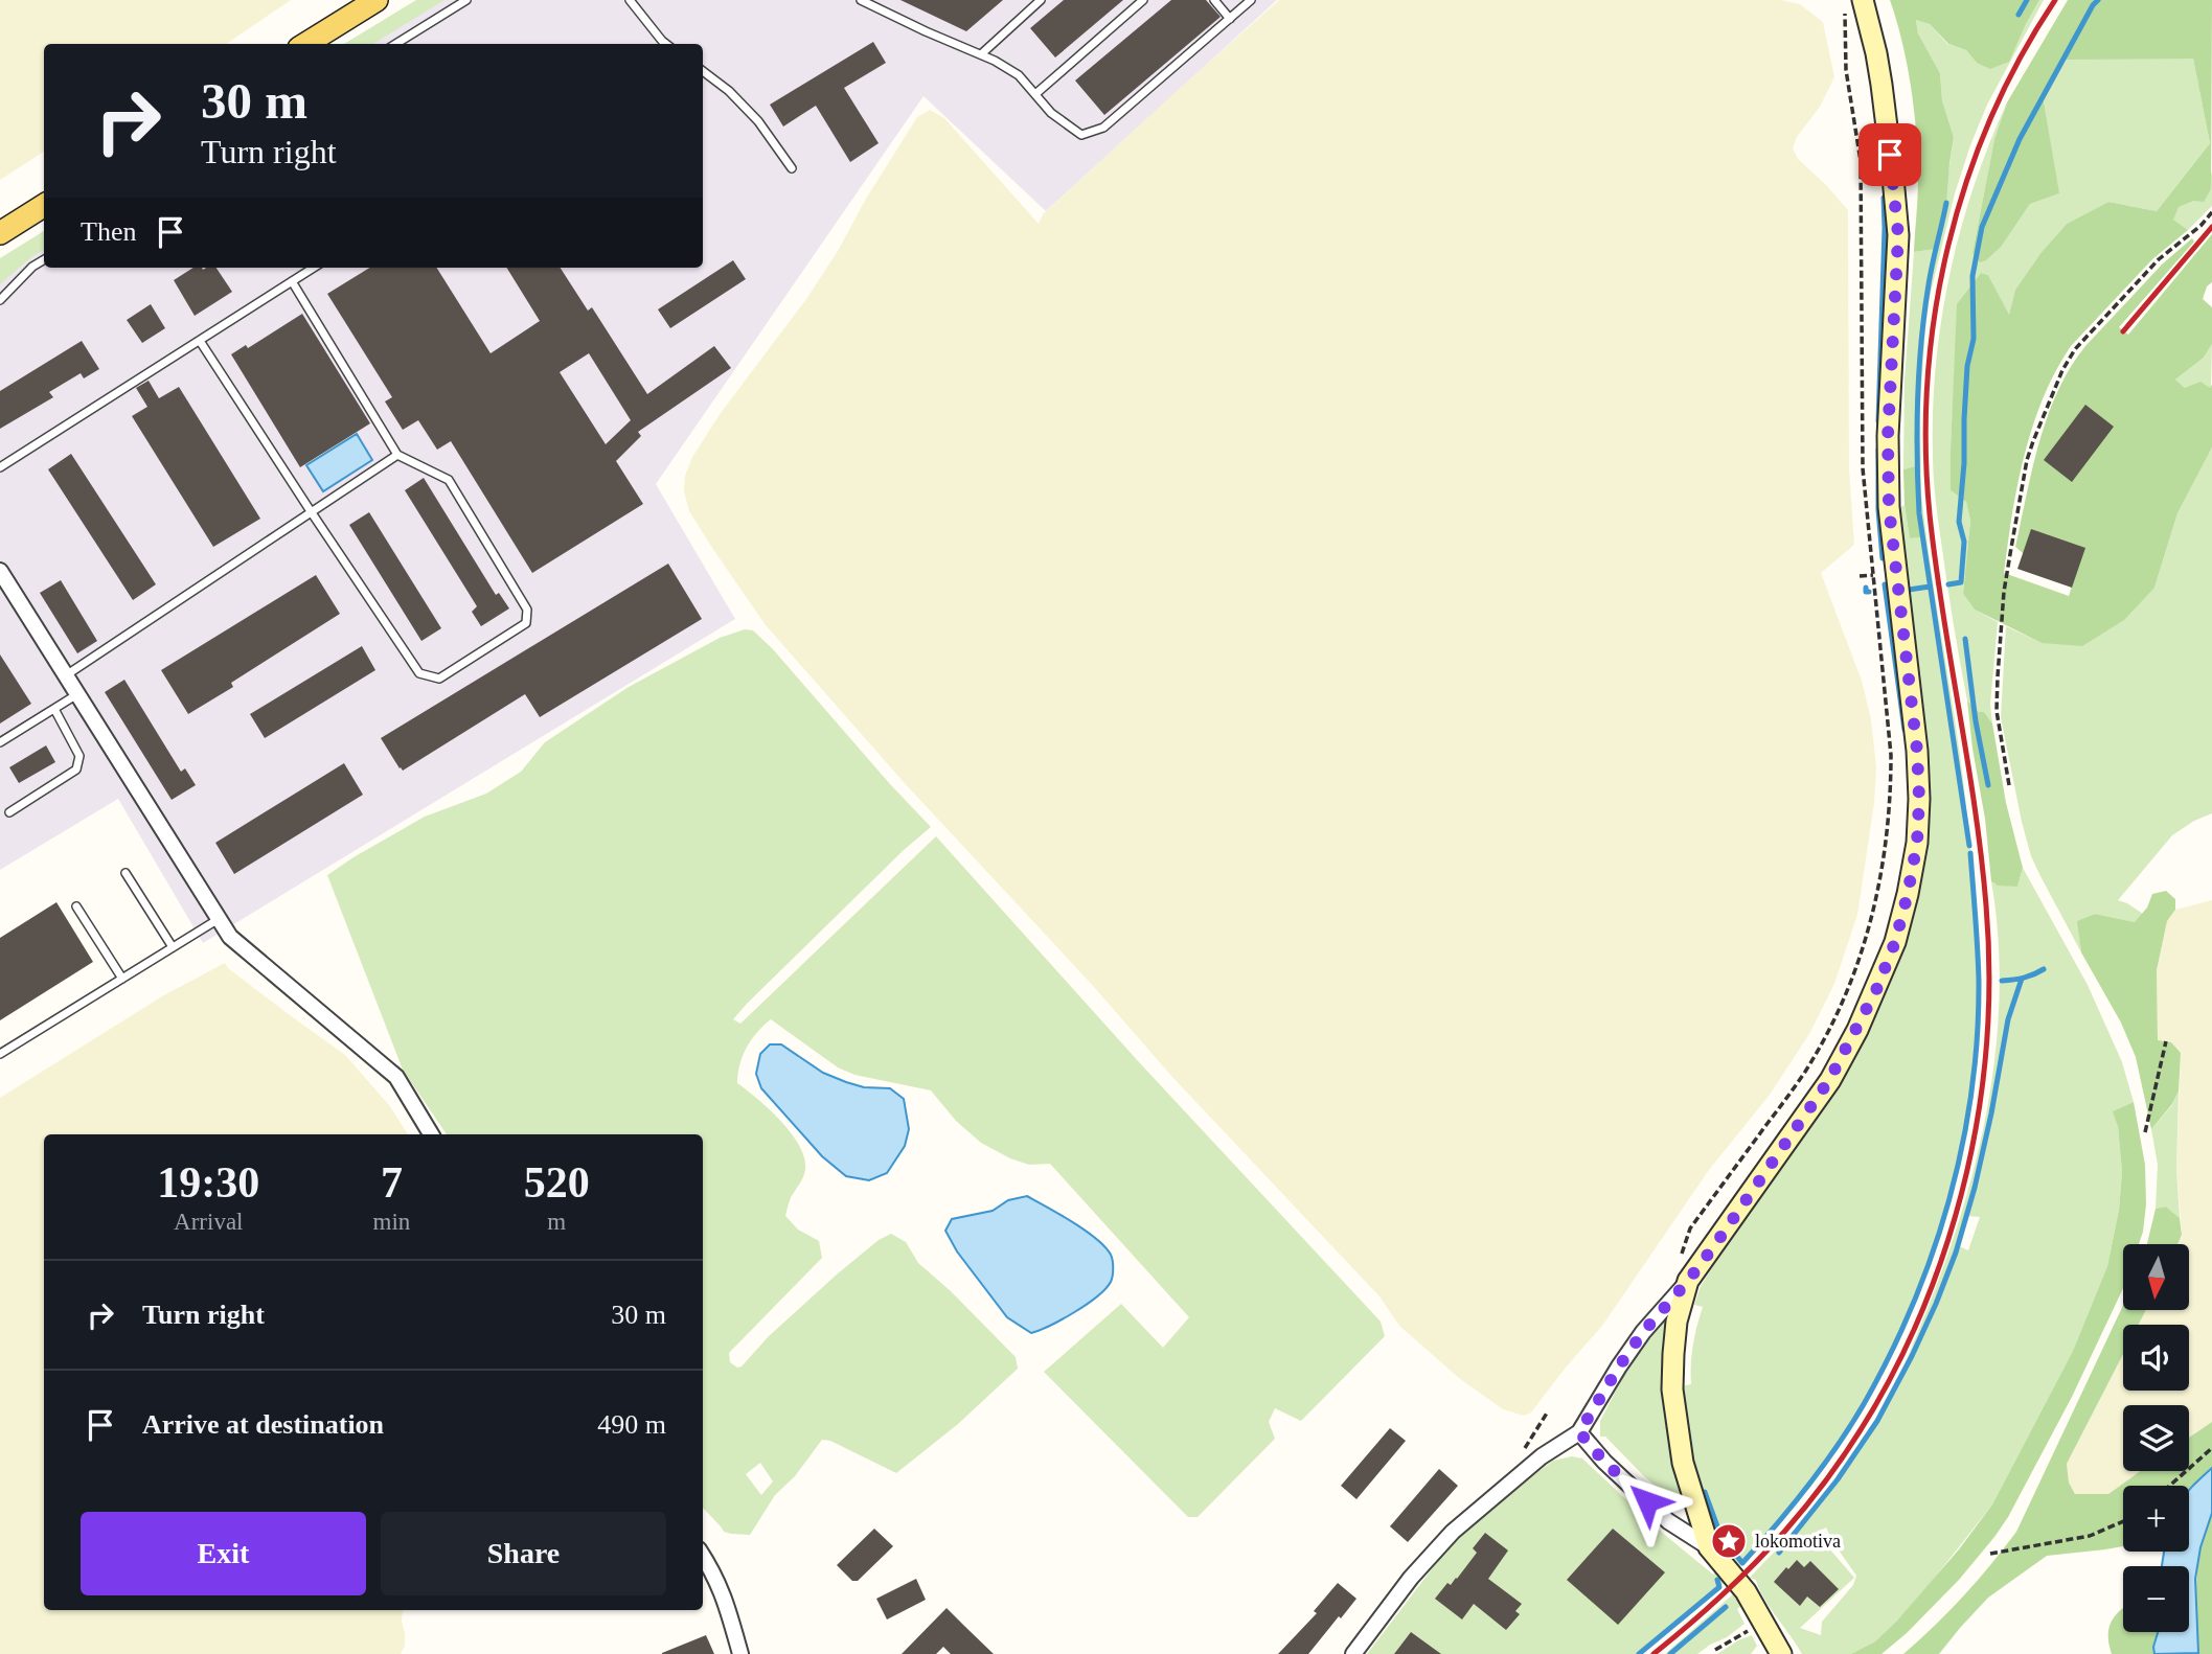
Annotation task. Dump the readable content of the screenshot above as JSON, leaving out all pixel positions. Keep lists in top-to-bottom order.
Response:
{
  "places": {
    "place": ["lokomotiva"]
  },
  "north": "bottom",
  "page": {
    "turn": ["30 m", "Turn right"],
    "then": "Then",
    "eta": [
      "19:30",
      "Arrival",
      "7",
      "min",
      "520",
      "m"
    ],
    "map_buttons": ["+", "−"],
    "list": [
      {
        "name": "Turn right",
        "value": "30 m"
      },
      {
        "name": "Arrive at destination",
        "value": "490 m"
      }
    ],
    "buttons": ["Exit", "Share"]
  }
}
